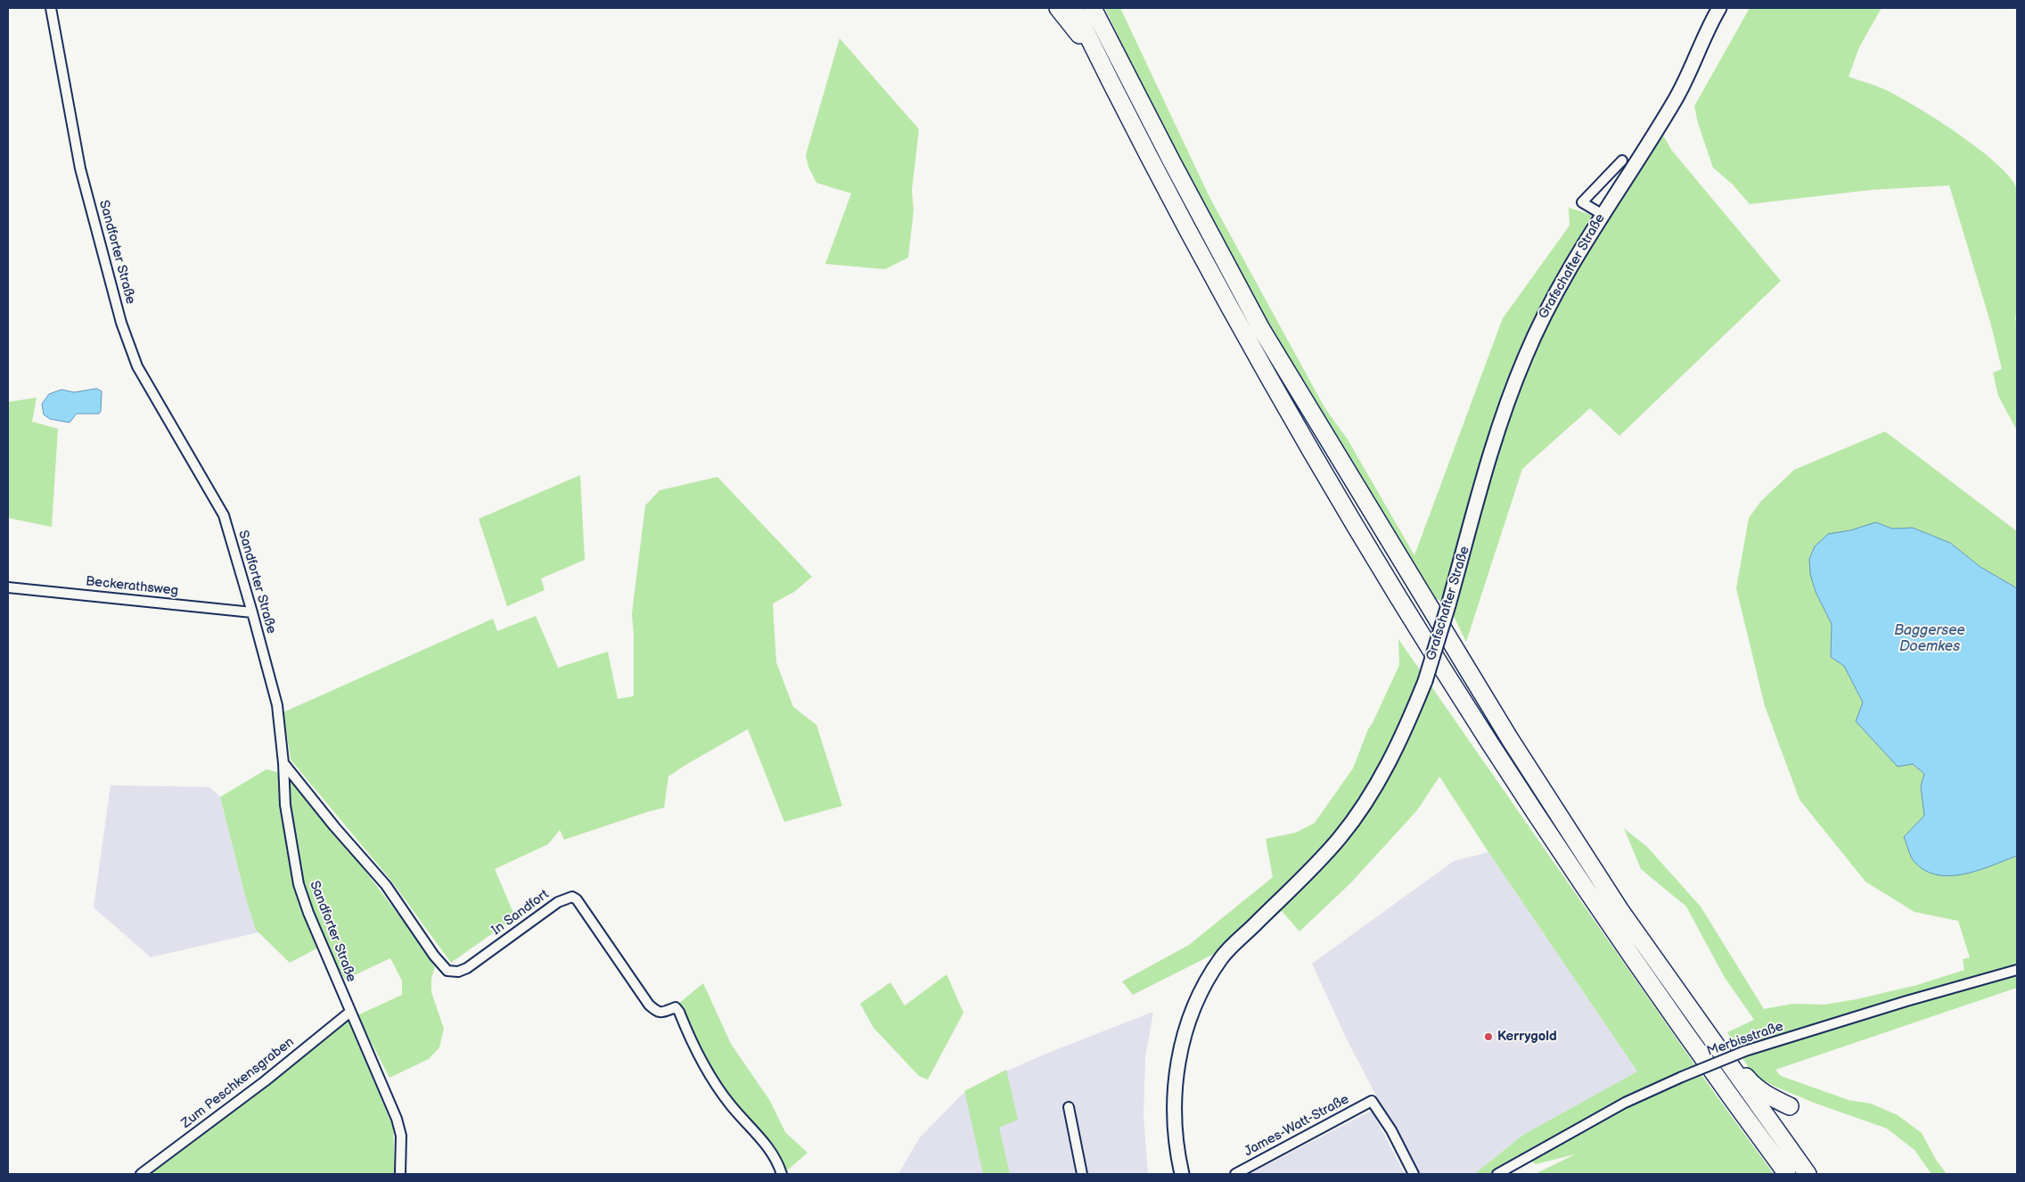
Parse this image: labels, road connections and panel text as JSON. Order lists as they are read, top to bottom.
{
  "streets": {
    "street": [
      "Sandforter Straße",
      "Grafschafter Straße",
      "Beckerathsweg",
      "In Sandfort",
      "Merbisstraße",
      "Zum Peschkensgraben",
      "James-Watt-Straße"
    ]
  },
  "crossings": [
    ["Sandforter Straße", "Beckerathsweg"],
    ["Sandforter Straße", "In Sandfort"],
    ["Sandforter Straße", "Zum Peschkensgraben"]
  ],
  "water": ["Baggersee Doemkes"],
  "places": ["Kerrygold"]
}
